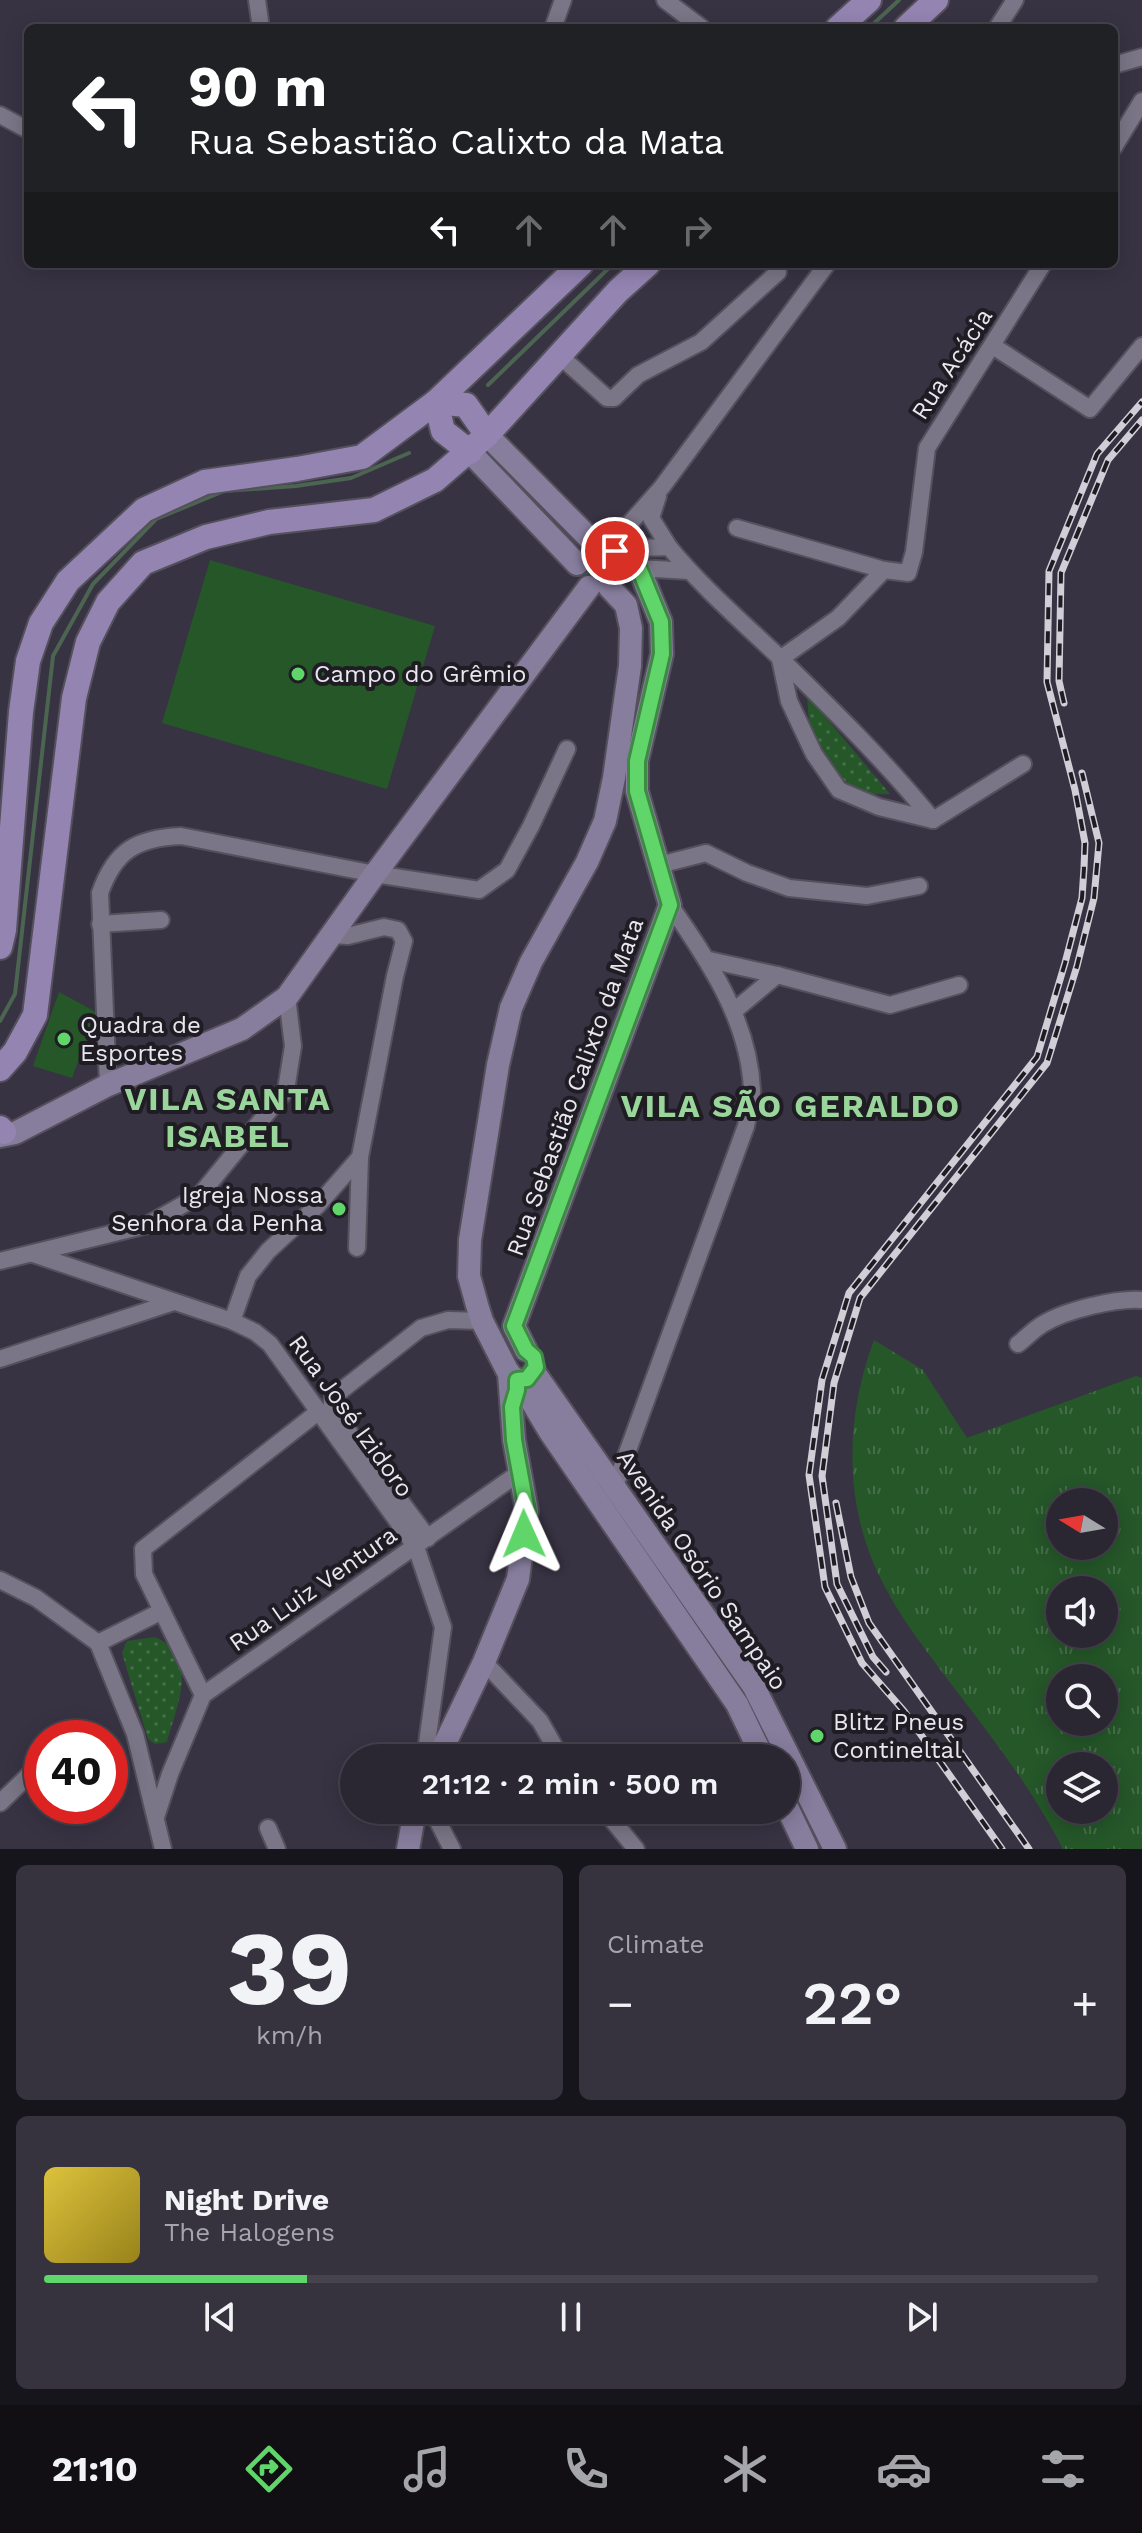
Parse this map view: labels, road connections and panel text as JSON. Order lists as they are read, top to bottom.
{
  "streets": {
    "street": [
      "Rua Acácia",
      "Rua Sebastião Calixto da Mata",
      "Rua José Izidoro",
      "Avenida Osório Sampaio",
      "Rua Luiz Ventura"
    ]
  },
  "crossings": [
    ["Rua Sebastião Calixto da Mata", "Avenida Osório Sampaio"],
    ["Rua José Izidoro", "Rua Luiz Ventura"]
  ],
  "districts": ["VILA SANTA ISABEL", "VILA SÃO GERALDO"],
  "places": [
    "Campo do Grêmio",
    "Quadra de Esportes",
    "Igreja Nossa Senhora da Penha",
    "Blitz Pneus Contineltal"
  ],
  "north": "left",
  "page": {
    "turn": ["90 m", "Rua Sebastião Calixto da Mata"],
    "limit": "40",
    "trip": "21:12 · 2 min · 500 m",
    "tile": [
      ["39", "km/h"],
      "Climate"
    ],
    "heat": ["−", "22°", "+"],
    "song": ["Night Drive", "The Halogens"],
    "tabs": "21:10"
  }
}
